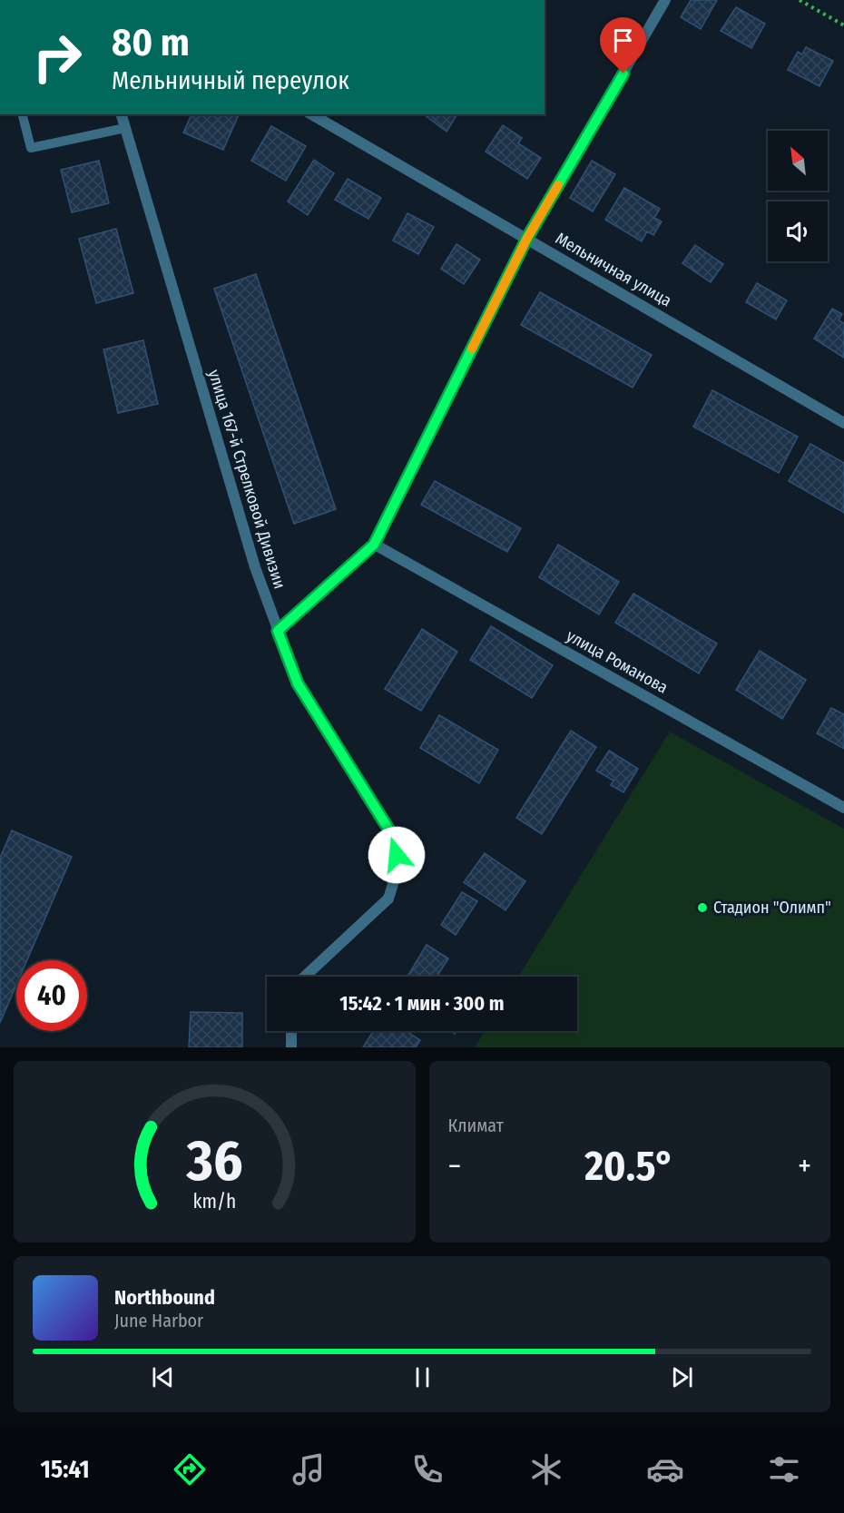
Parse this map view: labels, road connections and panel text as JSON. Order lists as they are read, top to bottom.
{
  "streets": {
    "street": ["Мельничная улица", "улица 167-й Стрелковой Дивизии", "улица Романова"]
  },
  "places": ["Стадион \"Олимп\""],
  "north": "top left",
  "page": {
    "turn": ["80 m", "Мельничный переулок"],
    "limit": "40",
    "trip": "15:42 · 1 мин · 300 m",
    "tile": "Климат",
    "heat": ["−", "20.5°", "+"],
    "song": ["Northbound", "June Harbor"],
    "tabs": "15:41",
    "gauge": ["36", "km/h"]
  }
}
